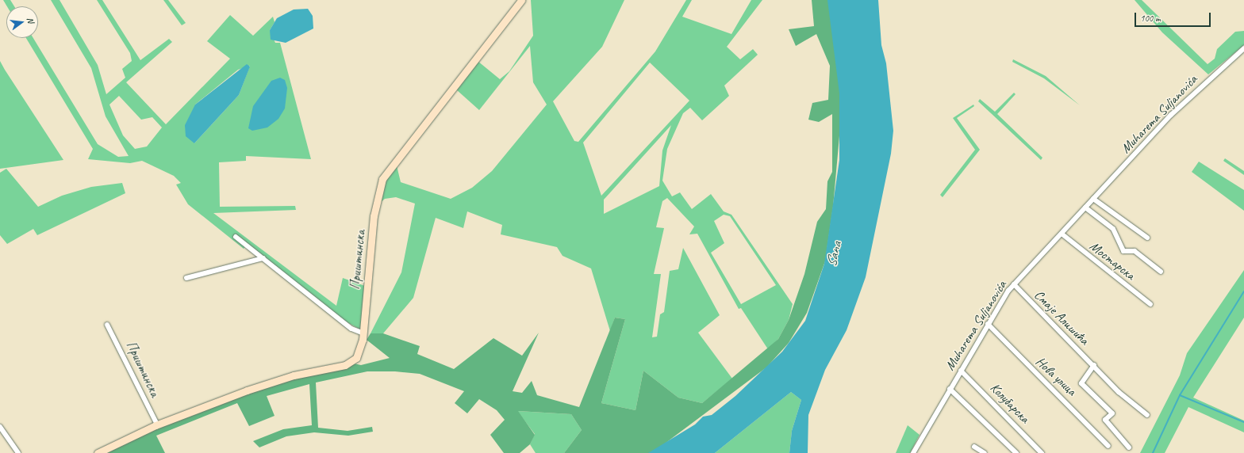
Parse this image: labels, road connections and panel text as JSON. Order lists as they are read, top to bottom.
{
  "streets": {
    "street": [
      "Muharema Suljanovića",
      "Приштинска",
      "Мостарска",
      "Смаје Алишића",
      "Нова улица",
      "Колубарска"
    ]
  },
  "crossings": [
    ["Muharema Suljanovića", "Мостарска"],
    ["Muharema Suljanovića", "Смаје Алишића"],
    ["Muharema Suljanovića", "Нова улица"],
    ["Muharema Suljanovića", "Колубарска"]
  ],
  "water": ["Sana"],
  "scale_bar": "100 m",
  "north": "right"
}
